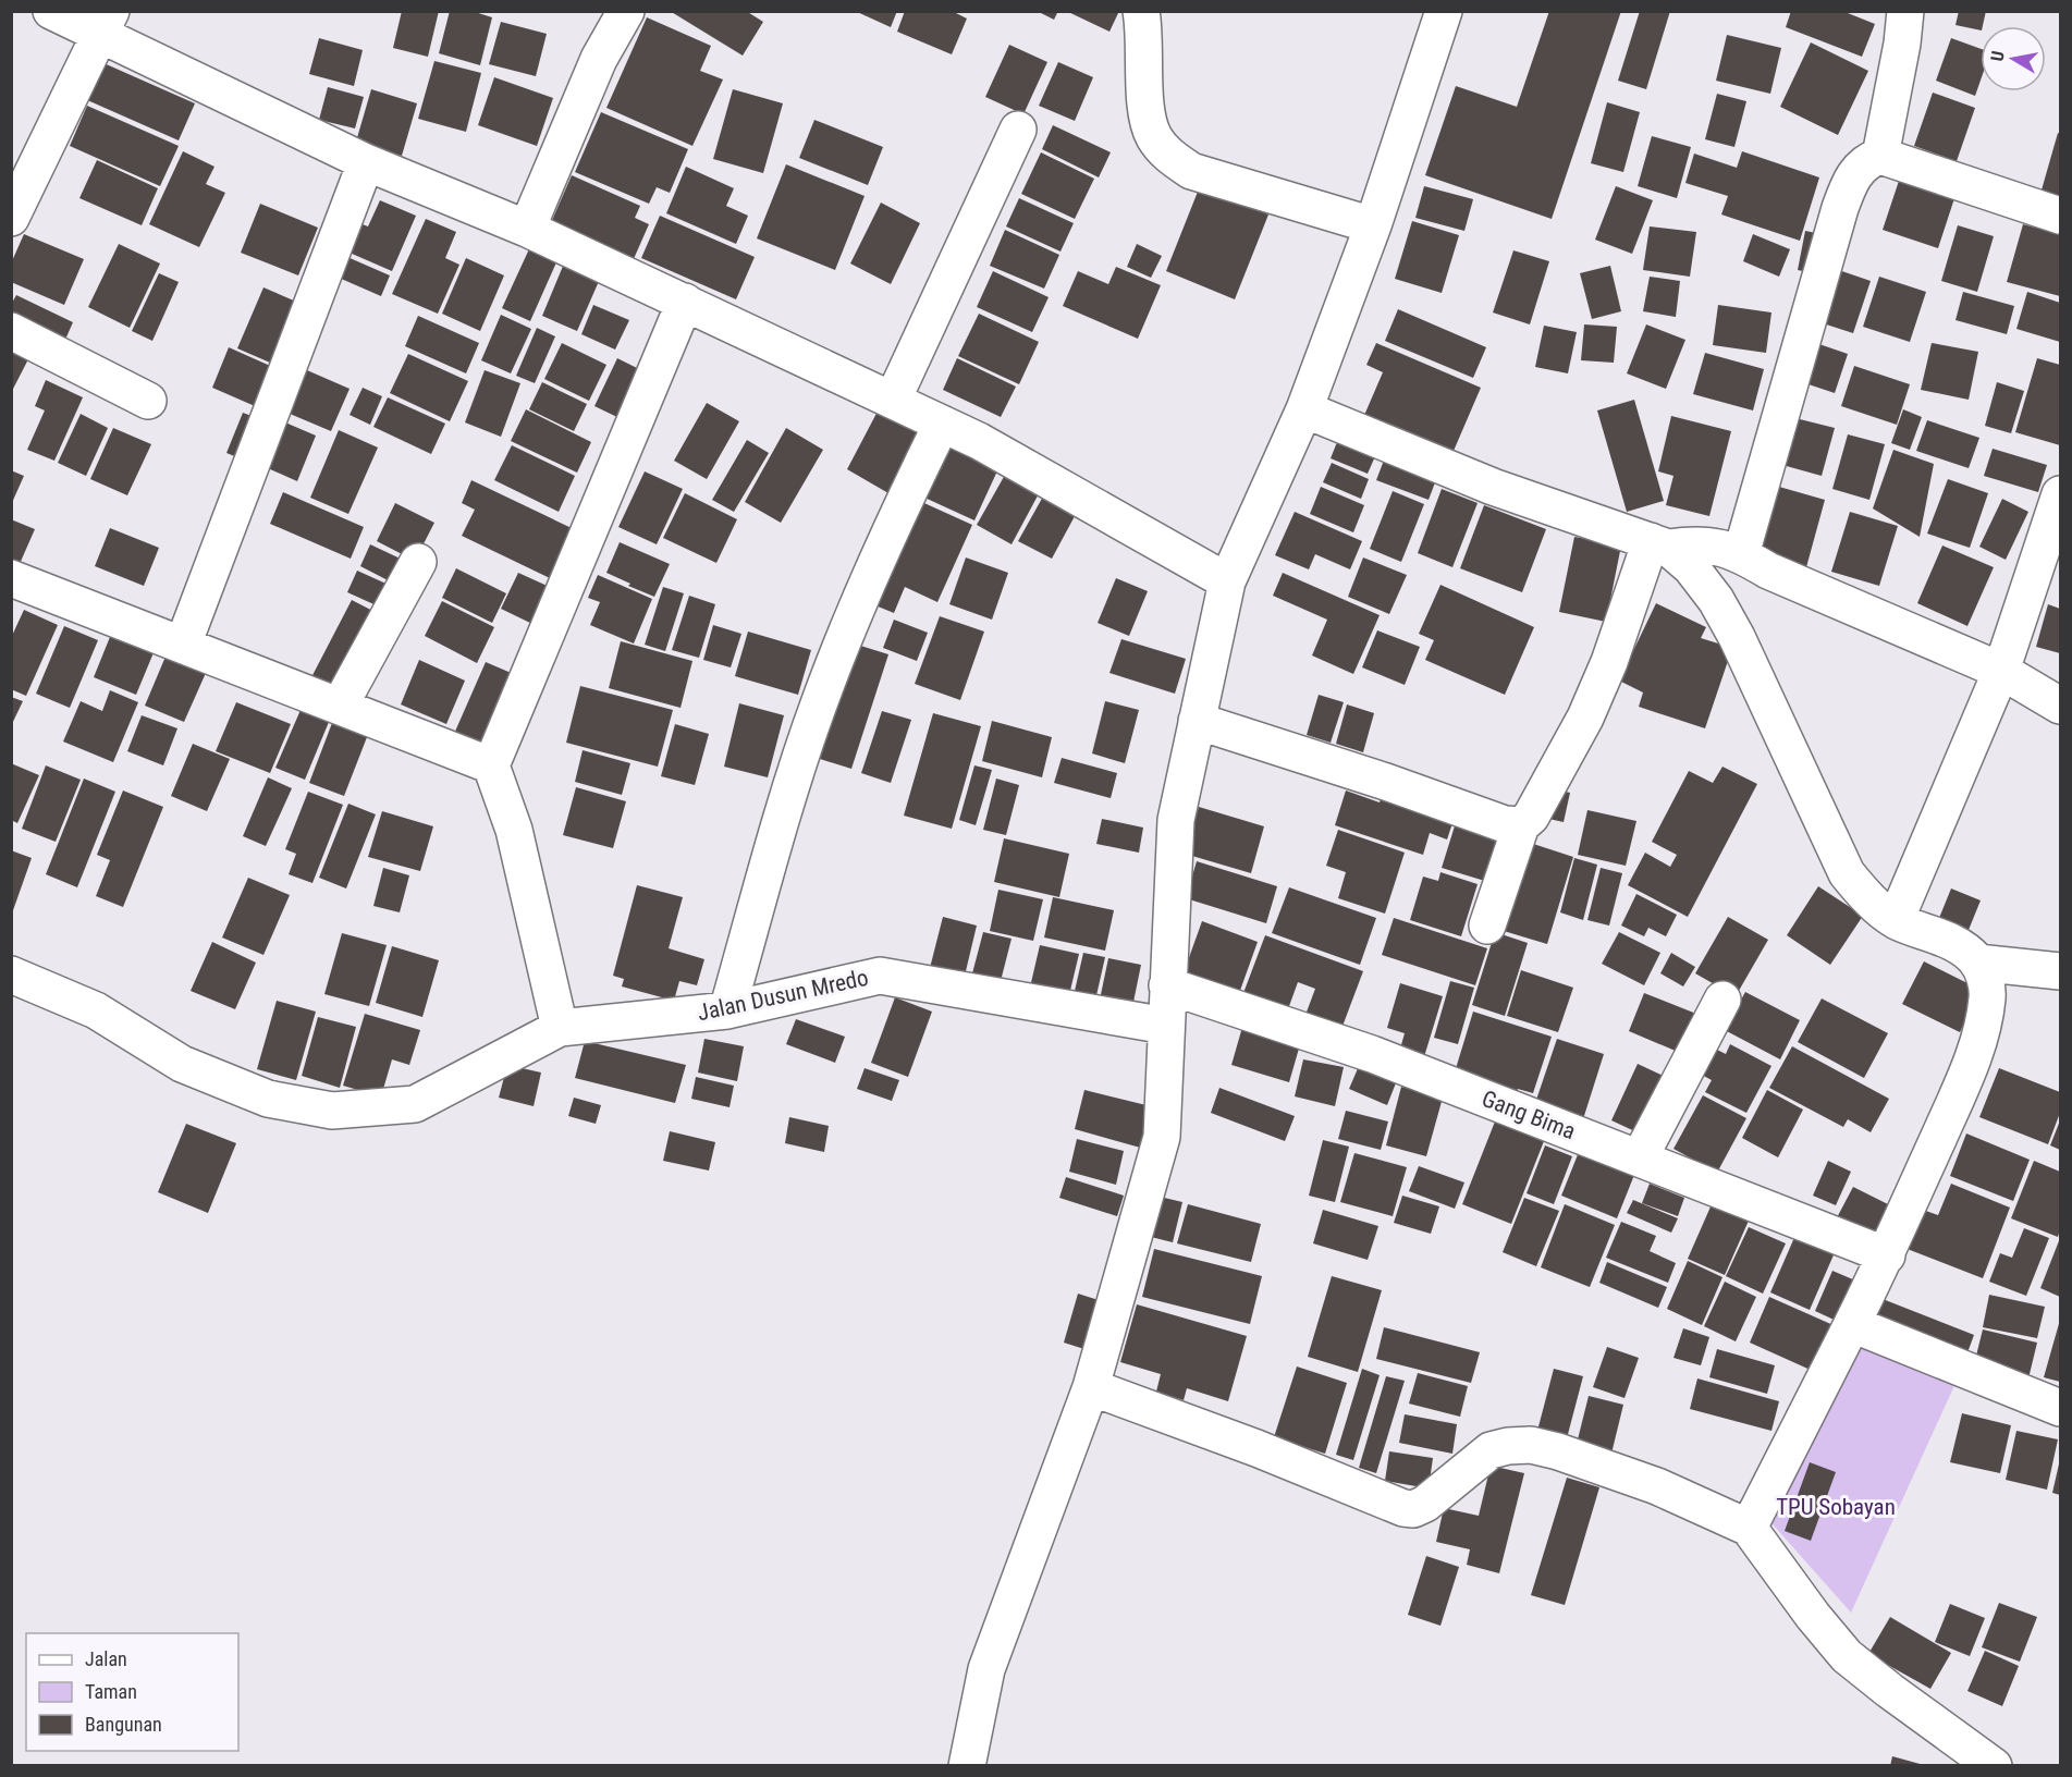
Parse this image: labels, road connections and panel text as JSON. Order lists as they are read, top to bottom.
{
  "streets": {
    "street": ["Jalan Dusun Mredo", "Gang Bima"]
  },
  "parks": ["TPU Sobayan"],
  "legend": ["Jalan", "Taman", "Bangunan"],
  "north": "left"
}
